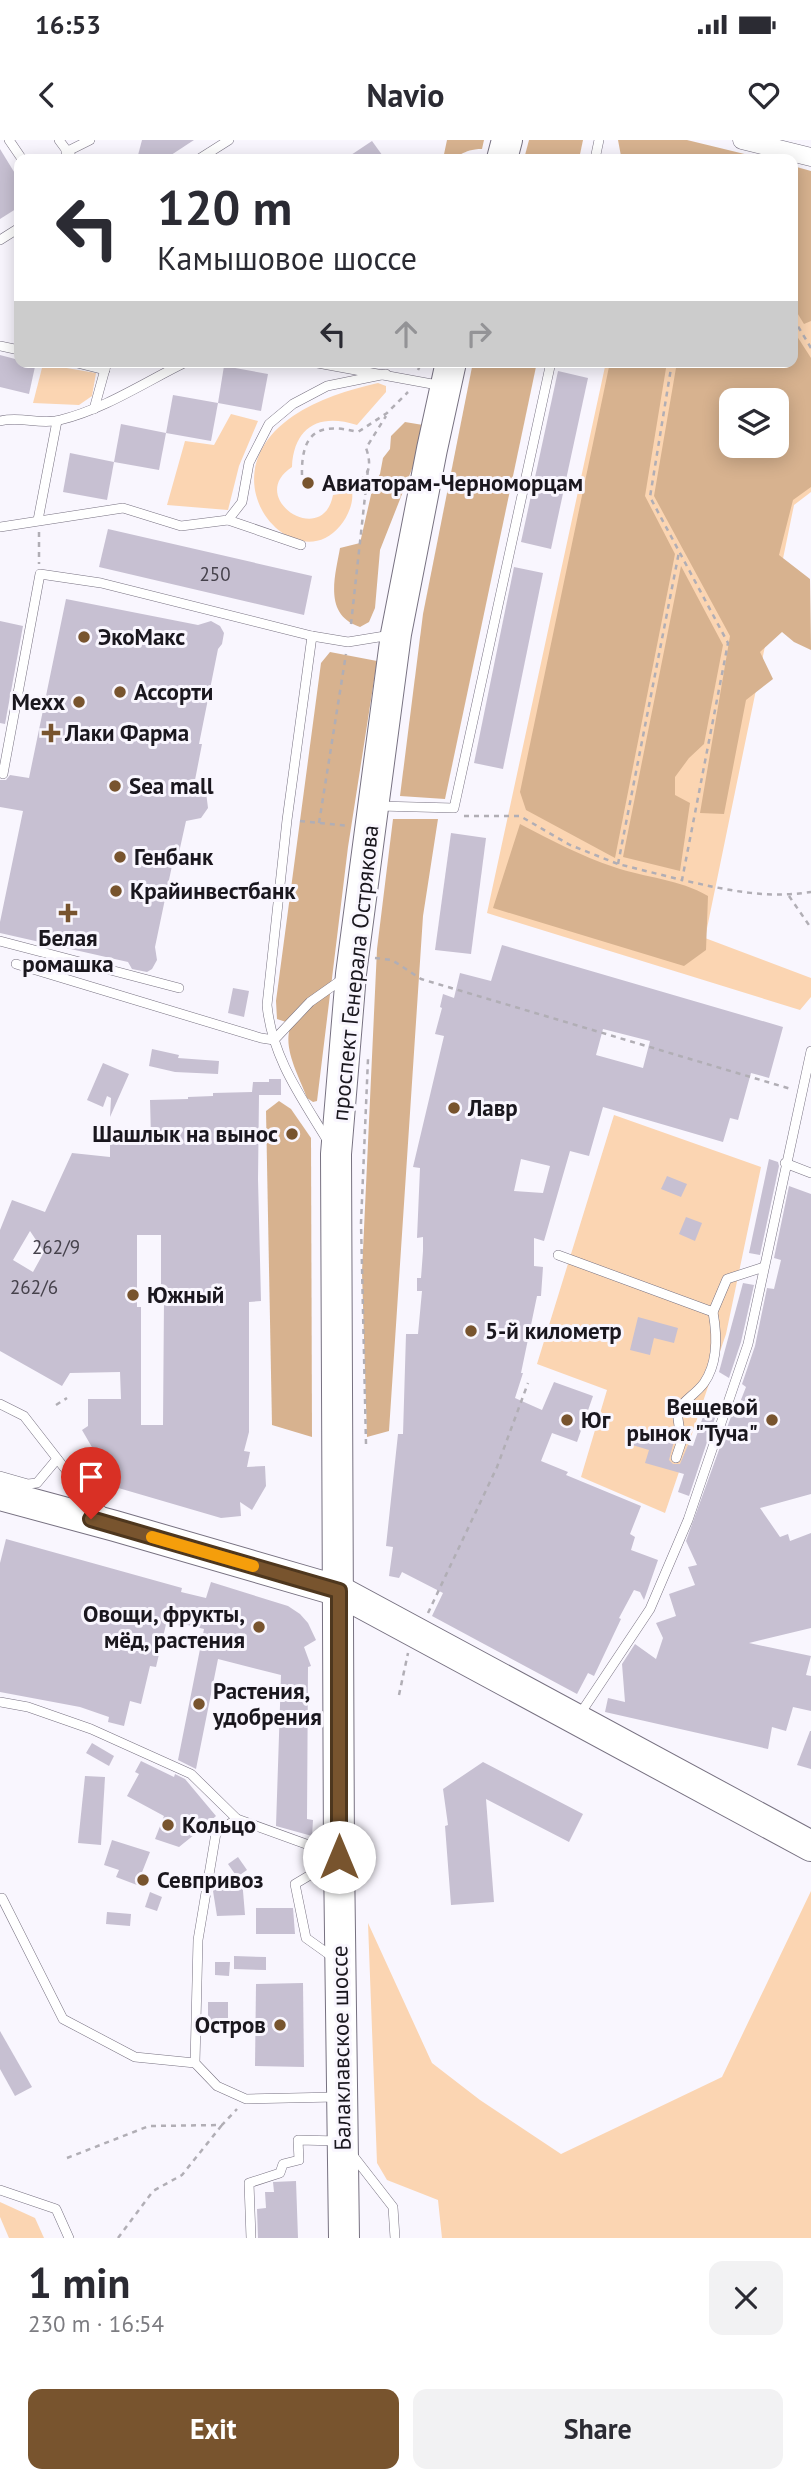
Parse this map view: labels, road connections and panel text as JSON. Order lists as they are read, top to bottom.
{
  "streets": {
    "main road": ["проспект Генерала Острякова", "Балаклавское шоссе"]
  },
  "crossings": [
    ["проспект Генерала Острякова", "Балаклавское шоссе"]
  ],
  "places": {
    "other": [
      "Авиаторам-Черноморцам",
      "ЭкоМакс",
      "Ассорти",
      "Mexx",
      "Sea mall",
      "Генбанк",
      "Крайинвестбанк",
      "Лавр",
      "Шашлык на вынос",
      "Южный",
      "5-й километр",
      "Юг",
      "Вещевой рынок \"Туча\"",
      "Овощи, фрукты, мёд, растения",
      "Растения, удобрения",
      "Кольцо",
      "Севпривоз",
      "Остров"
    ],
    "health": ["Лаки Фарма", "Белая ромашка"]
  },
  "house_numbers": ["250", "262/9", "262/6"],
  "page": {
    "status": "16:53",
    "header": "Navio",
    "turn": ["120 m", "Камышовое шоссе"],
    "heading": ["1 min", "230 m · 16:54"],
    "buttons": ["Exit", "Share"]
  }
}
